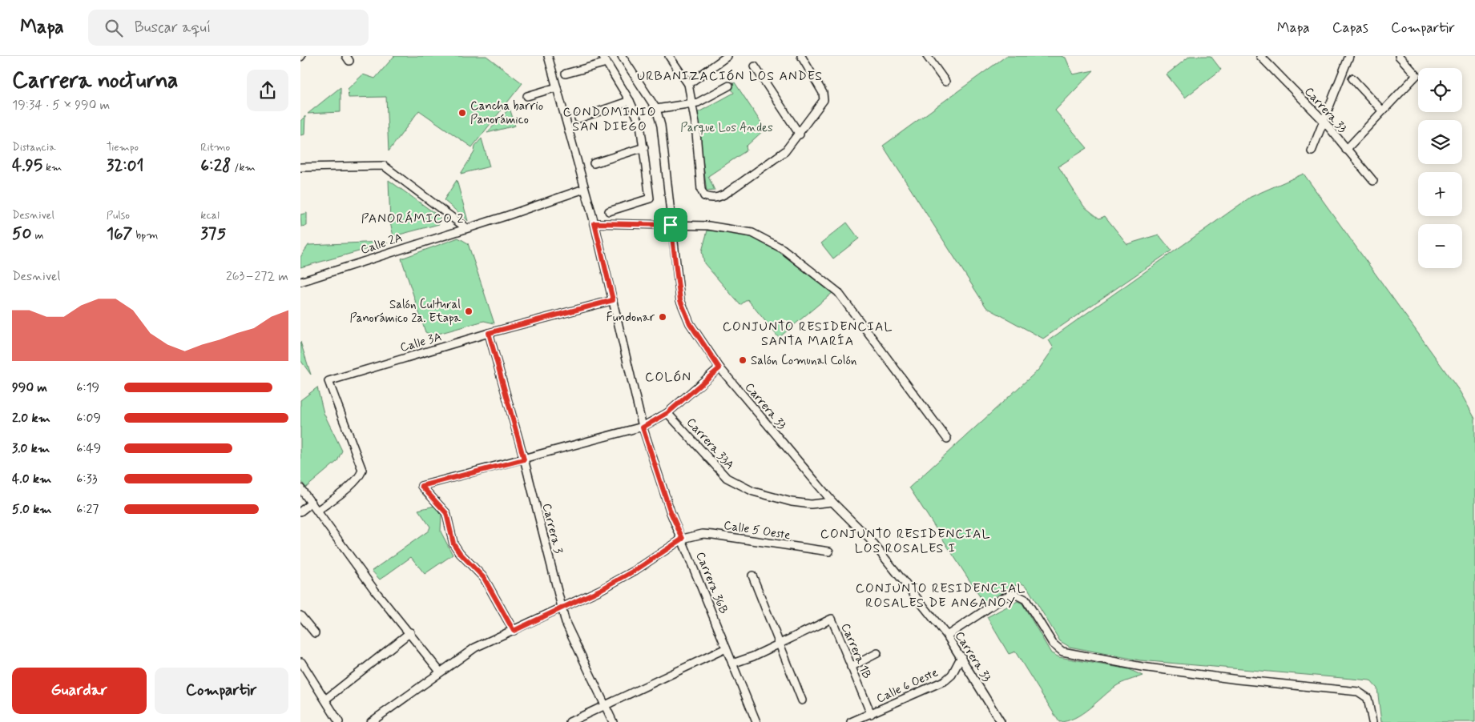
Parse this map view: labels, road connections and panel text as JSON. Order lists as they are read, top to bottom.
{
  "streets": {
    "street": [
      "Carrera 33",
      "Calle 2A",
      "Calle 3A",
      "Carrera 33A",
      "Carrera 3",
      "Calle 5 Oeste",
      "Carrera 36B",
      "Carrera 1B",
      "Calle 6 Oeste"
    ]
  },
  "crossings": [
    ["Carrera 33", "Carrera 33A"],
    ["Carrera 33", "Calle 6 Oeste"],
    ["Calle 2A", "Carrera 36B"],
    ["Calle 3A", "Carrera 3"],
    ["Calle 3A", "Carrera 36B"],
    ["Calle 5 Oeste", "Carrera 36B"],
    ["Carrera 1B", "Calle 6 Oeste"]
  ],
  "districts": [
    "URBANIZACIÓN LOS ANDES",
    "CONDOMINIO SAN DIEGO",
    "PANORÁMICO 2",
    "CONJUNTO RESIDENCIAL SANTA MARÍA",
    "COLÓN",
    "CONJUNTO RESIDENCIAL LOS ROSALES I",
    "CONJUNTO RESIDENCIAL ROSALES DE ANGANOY"
  ],
  "parks": ["Parque Los Andes"],
  "places": [
    "Cancha barrio Panorámico",
    "Salón Cultural Panorámico 2a. Etapa",
    "Fundonar",
    "Salón Comunal Colón"
  ],
  "page": {
    "header": "Mapa",
    "search": "Buscar aquí",
    "nav": ["Mapa", "Capas", "Compartir"],
    "heading": ["Carrera nocturna", "19:34 · 5 × 990 m"],
    "map_buttons": ["+", "−"],
    "stats": [
      ["Distancia", "4.95 km"],
      ["Tiempo", "32:01"],
      ["Ritmo", "6:28 /km"],
      ["Desnivel", "50 m"],
      ["Pulso", "167 bpm"],
      ["kcal", "375"]
    ],
    "chart": ["Desnivel", "263–272 m"],
    "list": [
      {
        "name": "990 m",
        "note": "6:19"
      },
      {
        "name": "2.0 km",
        "note": "6:09"
      },
      {
        "name": "3.0 km",
        "note": "6:49"
      },
      {
        "name": "4.0 km",
        "note": "6:33"
      },
      {
        "name": "5.0 km",
        "note": "6:27"
      }
    ],
    "buttons": ["Guardar", "Compartir"]
  }
}
